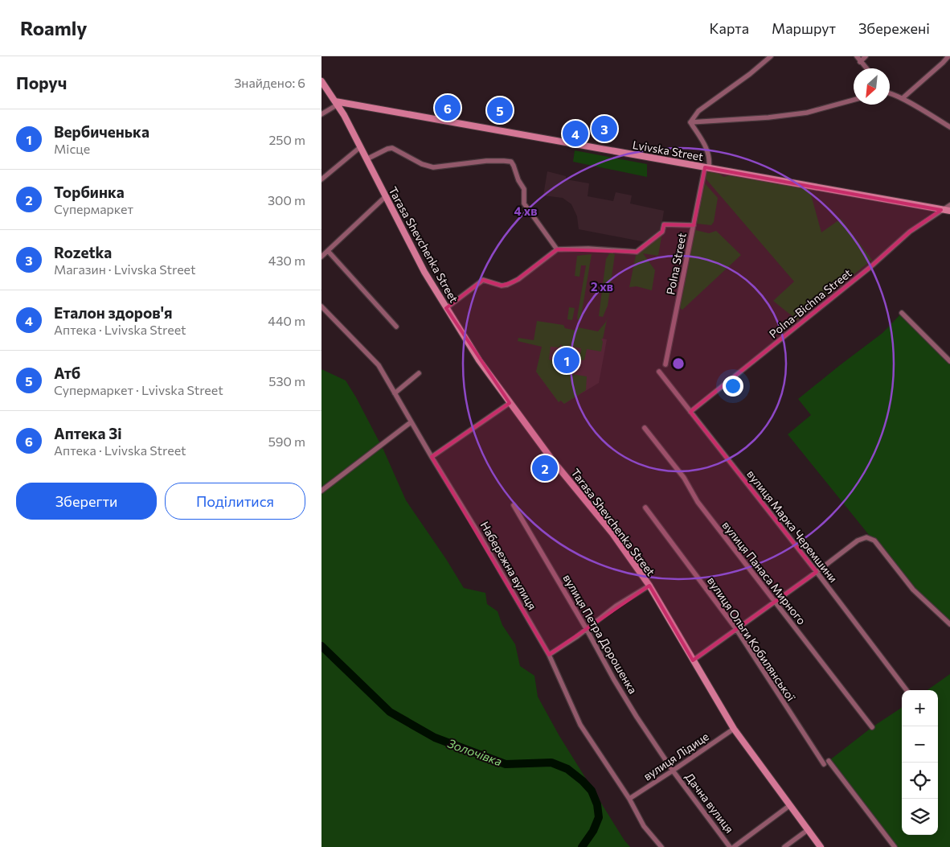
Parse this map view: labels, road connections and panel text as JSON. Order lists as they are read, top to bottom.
{
  "streets": {
    "main road": ["Lvivska Street", "Tarasa Shevchenka Street"],
    "street": [
      "Polna Street",
      "Polna-Bichna Street",
      "вулиця Марка Черемшини",
      "Набережна вулиця",
      "вулиця Панаса Мирного",
      "вулиця Петра Дорошенка",
      "вулиця Ольги Кобилянської",
      "вулиця Лідице",
      "Дачна вулиця"
    ]
  },
  "crossings": [
    ["Lvivska Street", "Tarasa Shevchenka Street"],
    ["Lvivska Street", "Polna Street"],
    ["Lvivska Street", "Polna-Bichna Street"],
    ["Tarasa Shevchenka Street", "вулиця Лідице"],
    ["Tarasa Shevchenka Street", "Дачна вулиця"],
    ["Polna-Bichna Street", "вулиця Марка Черемшини"],
    ["Набережна вулиця", "вулиця Лідице"],
    ["вулиця Петра Дорошенка", "вулиця Лідице"],
    ["вулиця Петра Дорошенка", "Дачна вулиця"],
    ["вулиця Лідице", "Дачна вулиця"]
  ],
  "water": ["Золочівка"],
  "north": "bottom left",
  "page": {
    "header": "Roamly",
    "nav": ["Карта", "Маршрут", "Збережені"],
    "heading": ["Поруч", "Знайдено: 6"],
    "pins": [
      "6",
      "5",
      "3",
      "4",
      "1",
      "2"
    ],
    "list": [
      {
        "mark": "1",
        "name": "Вербиченька",
        "note": "Місце",
        "value": "250 m"
      },
      {
        "mark": "2",
        "name": "Торбинка",
        "note": "Супермаркет",
        "value": "300 m"
      },
      {
        "mark": "3",
        "name": "Rozetka",
        "note": "Магазин · Lvivska Street",
        "value": "430 m"
      },
      {
        "mark": "4",
        "name": "Еталон здоров'я",
        "note": "Аптека · Lvivska Street",
        "value": "440 m"
      },
      {
        "mark": "5",
        "name": "Атб",
        "note": "Супермаркет · Lvivska Street",
        "value": "530 m"
      },
      {
        "mark": "6",
        "name": "Аптека 3і",
        "note": "Аптека · Lvivska Street",
        "value": "590 m"
      }
    ],
    "buttons": ["Зберегти", "Поділитися"],
    "map_buttons": ["+", "−"]
  },
  "rings": ["4 хв", "2 хв"]
}
